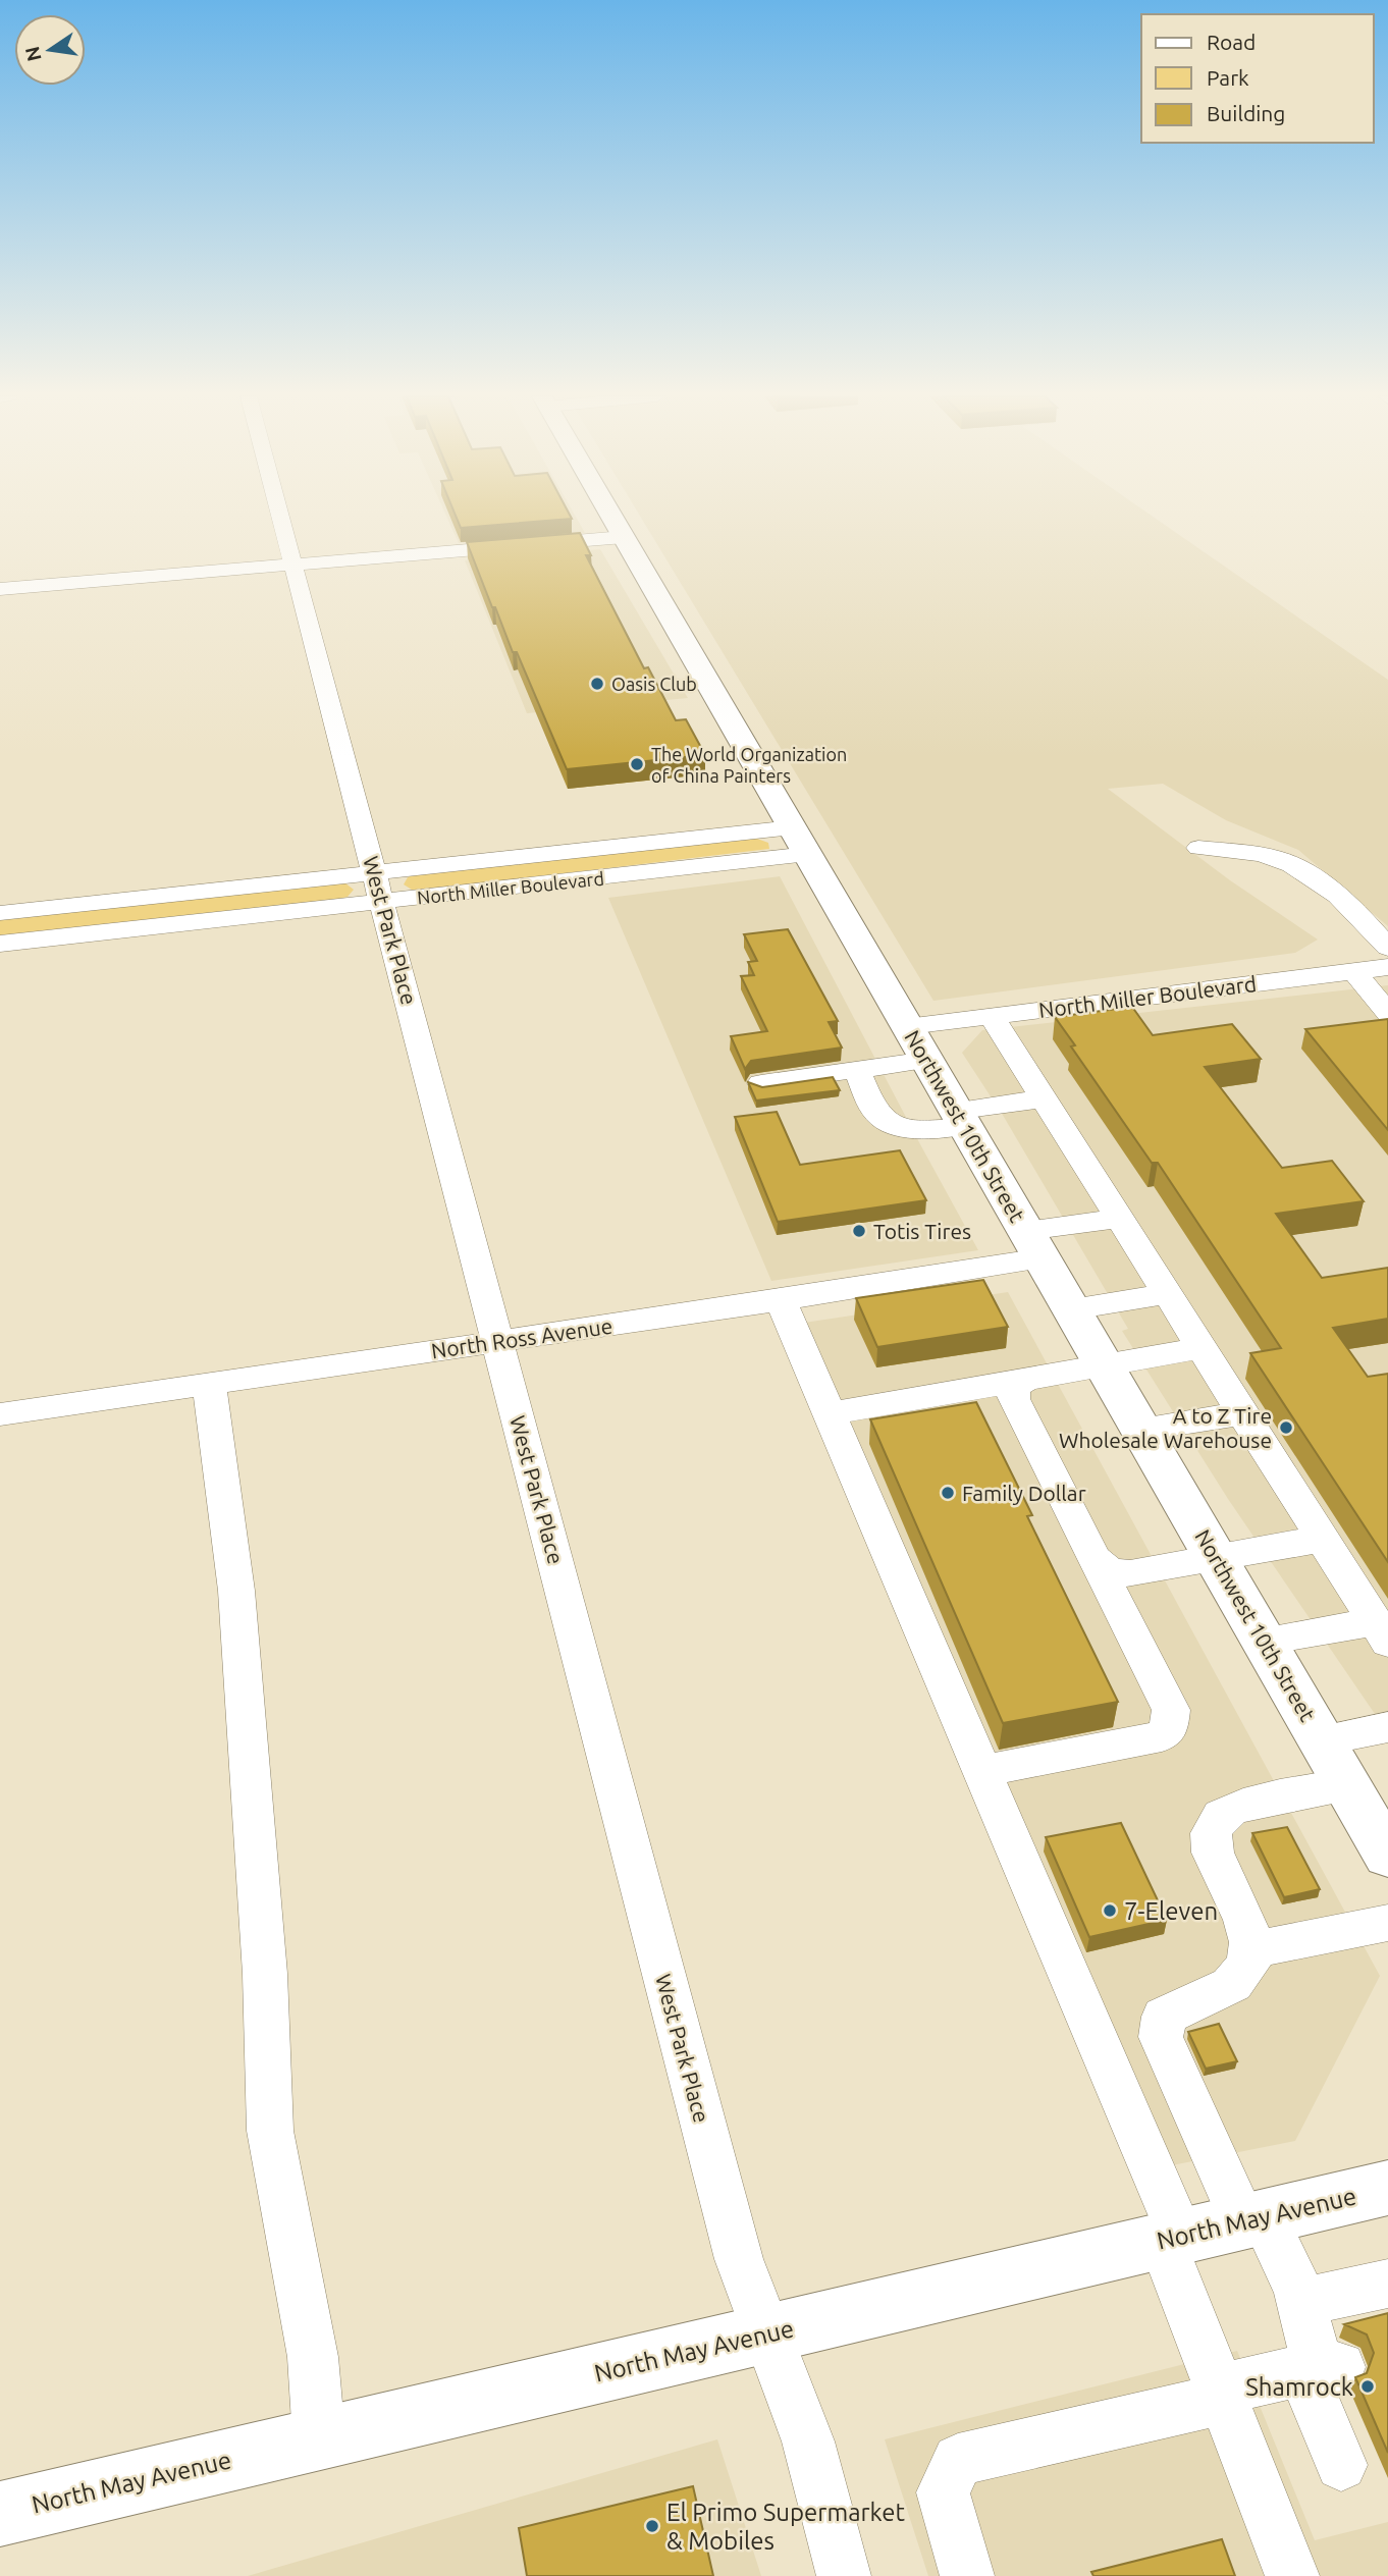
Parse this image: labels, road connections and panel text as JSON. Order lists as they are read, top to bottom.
{
  "streets": {
    "main road": ["Northwest 10th Street", "North May Avenue"],
    "street": ["North Miller Boulevard", "West Park Place", "North Ross Avenue"]
  },
  "crossings": [
    ["North Miller Boulevard", "West Park Place"],
    ["North Miller Boulevard", "Northwest 10th Street"],
    ["West Park Place", "North Ross Avenue"],
    ["West Park Place", "North May Avenue"],
    ["Northwest 10th Street", "North Ross Avenue"]
  ],
  "places": [
    "Oasis Club",
    "The World Organization of China Painters",
    "Totis Tires",
    "A to Z Tire Wholesale Warehouse",
    "Family Dollar",
    "7-Eleven",
    "Shamrock",
    "El Primo Supermarket & Mobiles"
  ],
  "legend": ["Road", "Park", "Building"],
  "north": "left"
}
